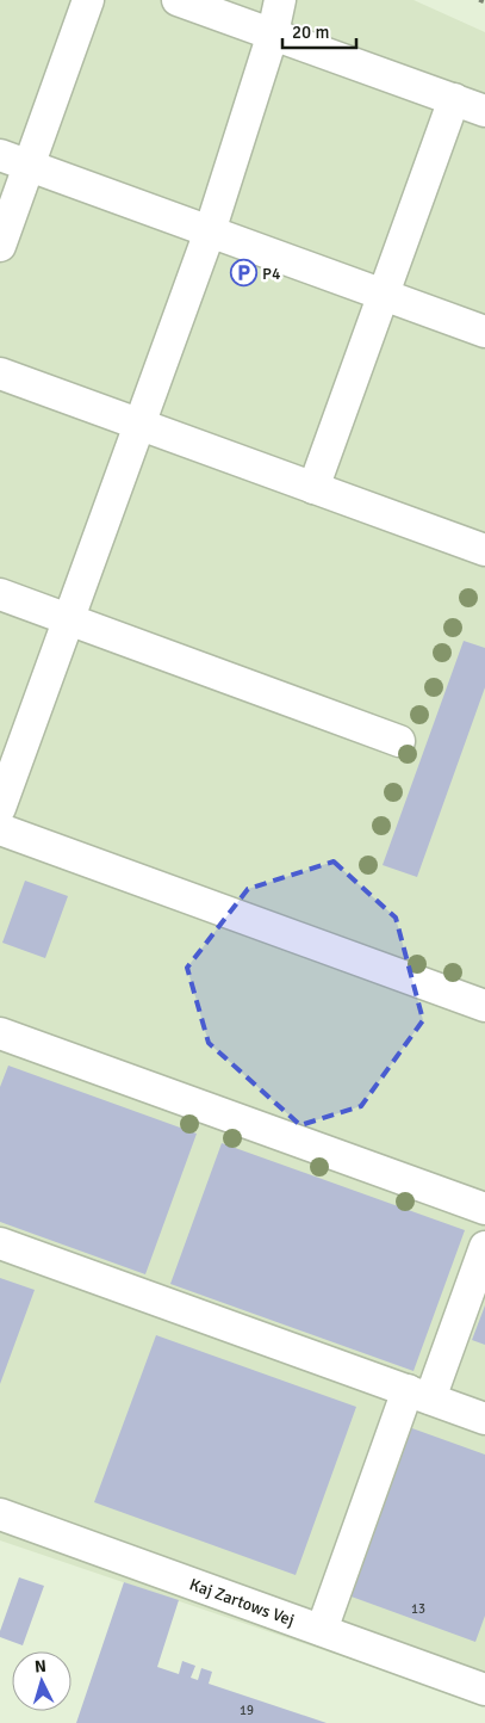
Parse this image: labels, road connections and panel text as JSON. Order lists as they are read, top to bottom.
{
  "streets": {
    "lane": ["Kaj Zartows Vej"]
  },
  "places": {
    "parking": ["P4"]
  },
  "house_numbers": ["13", "19"],
  "scale_bar": "20 m",
  "north": "top"
}
